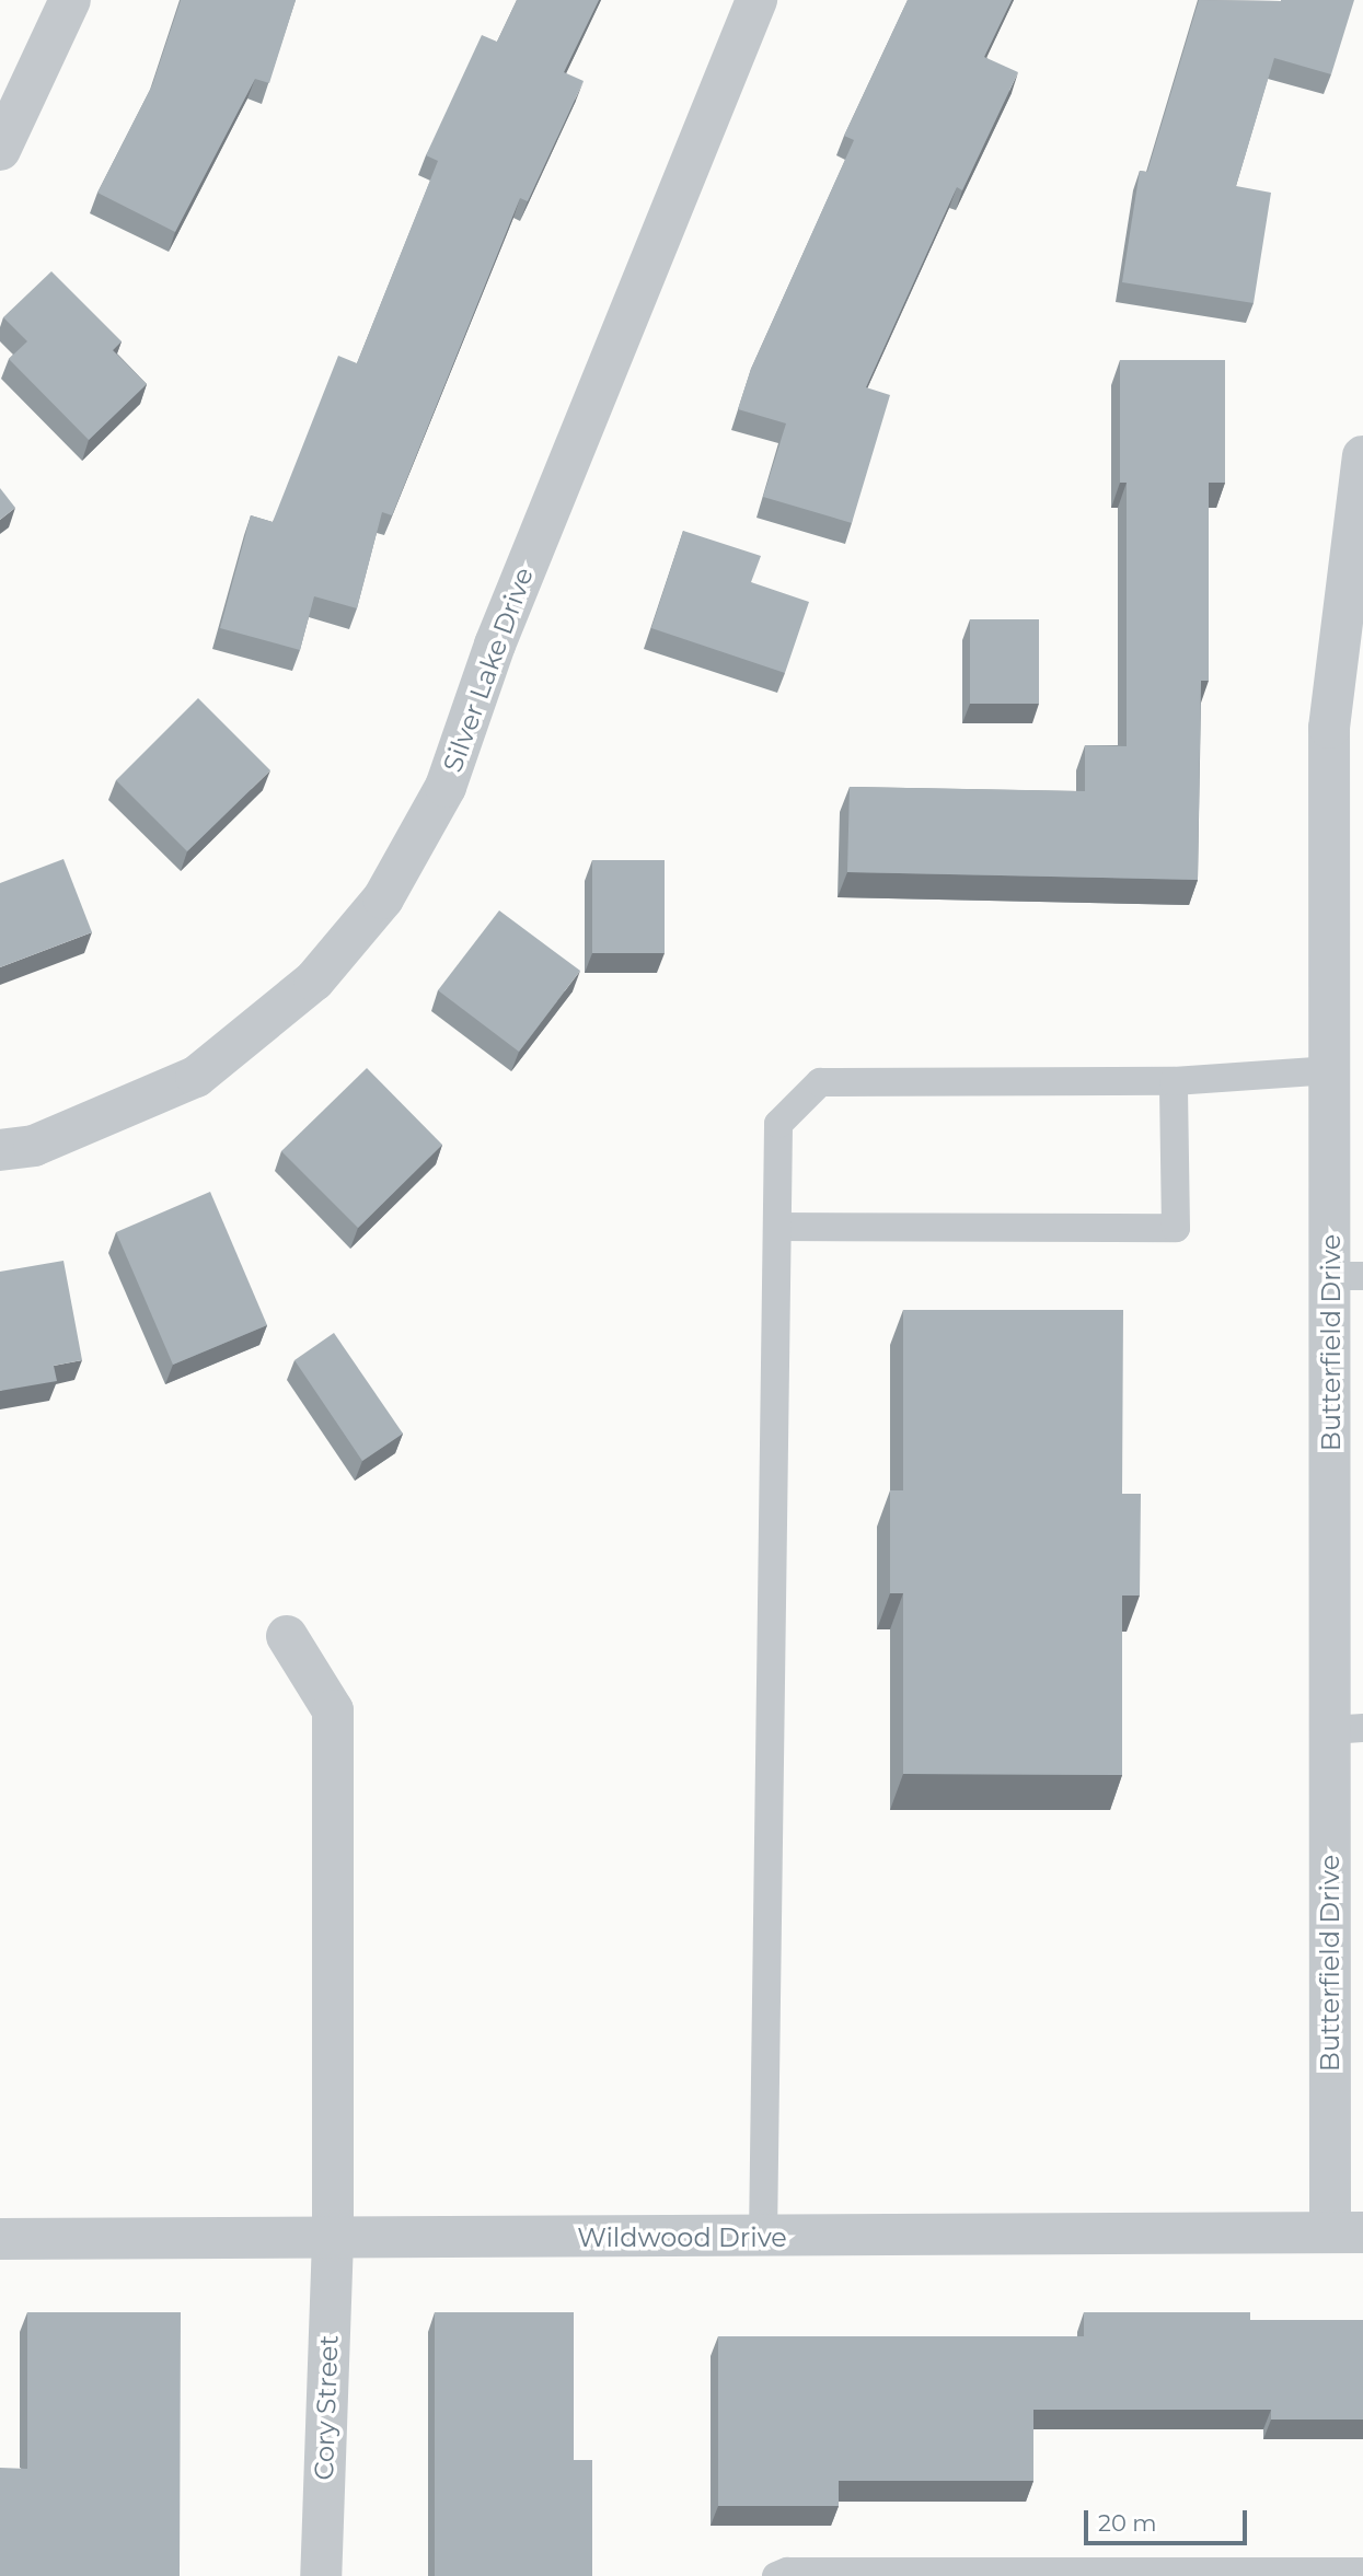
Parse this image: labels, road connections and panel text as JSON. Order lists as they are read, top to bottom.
{
  "streets": {
    "street": [
      "Silver Lake Drive",
      "Butterfield Drive",
      "Wildwood Drive",
      "Cory Street"
    ]
  },
  "crossings": [
    ["Butterfield Drive", "Wildwood Drive"],
    ["Wildwood Drive", "Cory Street"]
  ],
  "scale_bar": "20 m"
}
